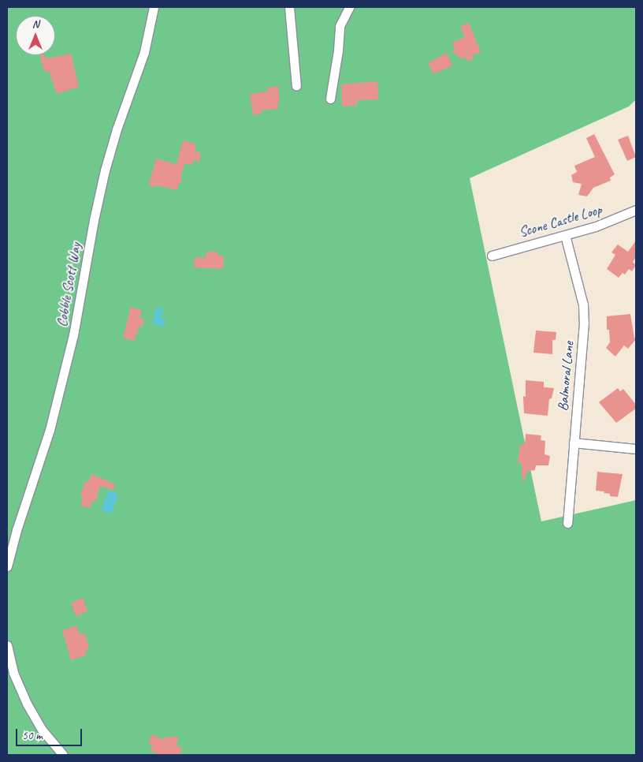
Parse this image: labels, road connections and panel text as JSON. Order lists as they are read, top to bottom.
{
  "streets": {
    "street": ["Scone Castle Loop", "Cobble Scott Way", "Balmoral Lane"]
  },
  "crossings": [
    ["Scone Castle Loop", "Balmoral Lane"]
  ],
  "scale_bar": "50 m",
  "north": "top"
}
